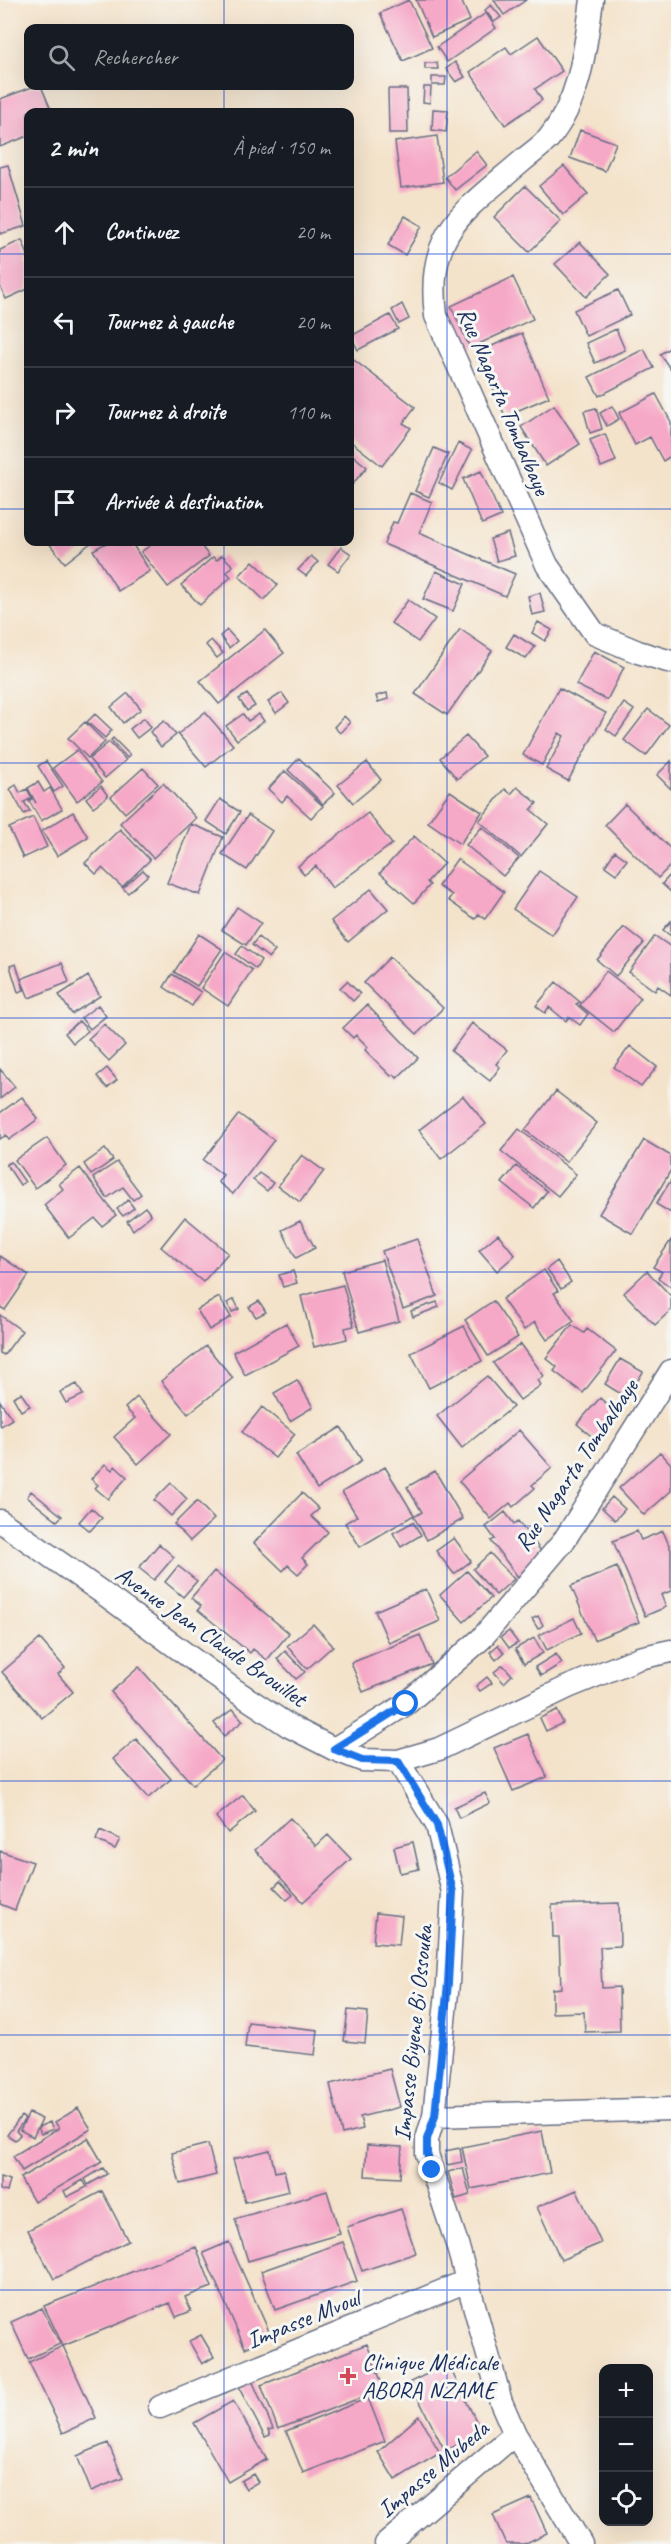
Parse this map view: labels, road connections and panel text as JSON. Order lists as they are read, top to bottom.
{
  "streets": {
    "street": [
      "Rue Nagarta Tombalbaye",
      "Avenue Jean Claude Brouillet",
      "Impasse Biyene Bi Ossouka",
      "Impasse Mvoul",
      "Impasse Mubeda"
    ]
  },
  "crossings": [
    ["Rue Nagarta Tombalbaye", "Avenue Jean Claude Brouillet"],
    ["Avenue Jean Claude Brouillet", "Impasse Biyene Bi Ossouka"],
    ["Impasse Biyene Bi Ossouka", "Impasse Mvoul"],
    ["Impasse Biyene Bi Ossouka", "Impasse Mubeda"]
  ],
  "places": {
    "health": ["Clinique Médicale ABORA NZAME"]
  },
  "page": {
    "search": "Rechercher",
    "heading": ["2 min", "À pied · 150 m"],
    "list": [
      ["Continuez", "20 m"],
      ["Tournez à gauche", "20 m"],
      ["Tournez à droite", "110 m"],
      "Arrivée à destination"
    ],
    "map_buttons": ["+", "−"]
  }
}
